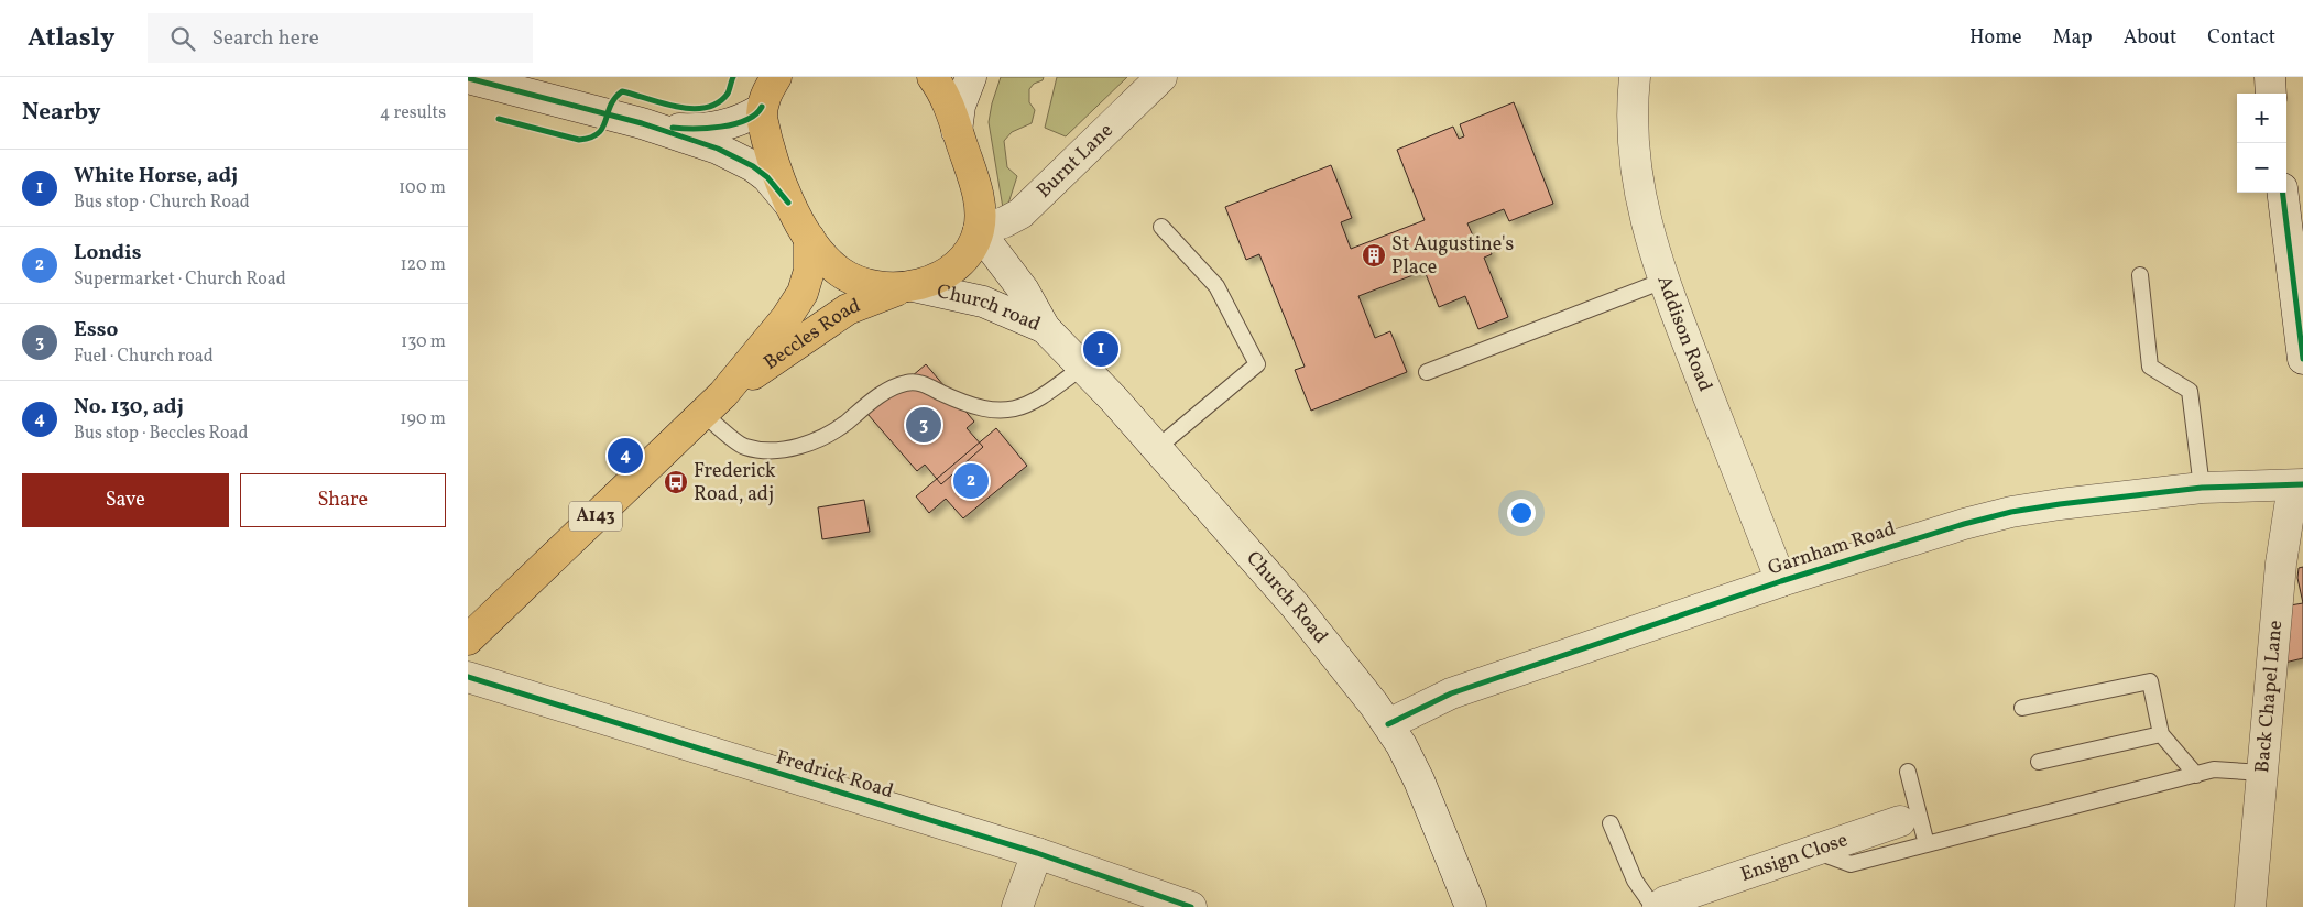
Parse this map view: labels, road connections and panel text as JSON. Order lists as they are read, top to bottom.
{
  "streets": {
    "highway": ["Beccles Road", "A143"],
    "street": [
      "Burnt Lane",
      "Church road",
      "Addison Road",
      "Garnham Road",
      "Church Road",
      "Back Chapel Lane",
      "Fredrick Road",
      "Ensign Close"
    ]
  },
  "crossings": [
    ["Burnt Lane", "Church road"],
    ["Burnt Lane", "Beccles Road"],
    ["Church road", "Beccles Road"],
    ["Church road", "Church Road"],
    ["Addison Road", "Garnham Road"],
    ["Garnham Road", "Church Road"],
    ["Garnham Road", "Back Chapel Lane"]
  ],
  "places": {
    "building": ["St Augustine's Place"],
    "bus stop": ["Frederick Road, adj"]
  },
  "page": {
    "header": "Atlasly",
    "search": "Search here",
    "nav": [
      "Home",
      "Map",
      "About",
      "Contact"
    ],
    "heading": ["Nearby", "4 results"],
    "map_buttons": ["+", "−"],
    "list": [
      {
        "mark": "1",
        "name": "White Horse, adj",
        "note": "Bus stop · Church Road",
        "value": "100 m"
      },
      {
        "mark": "2",
        "name": "Londis",
        "note": "Supermarket · Church Road",
        "value": "120 m"
      },
      {
        "mark": "3",
        "name": "Esso",
        "note": "Fuel · Church road",
        "value": "130 m"
      },
      {
        "mark": "4",
        "name": "No. 130, adj",
        "note": "Bus stop · Beccles Road",
        "value": "190 m"
      }
    ],
    "pins": [
      "1",
      "3",
      "4",
      "2"
    ],
    "buttons": ["Save", "Share"]
  }
}
